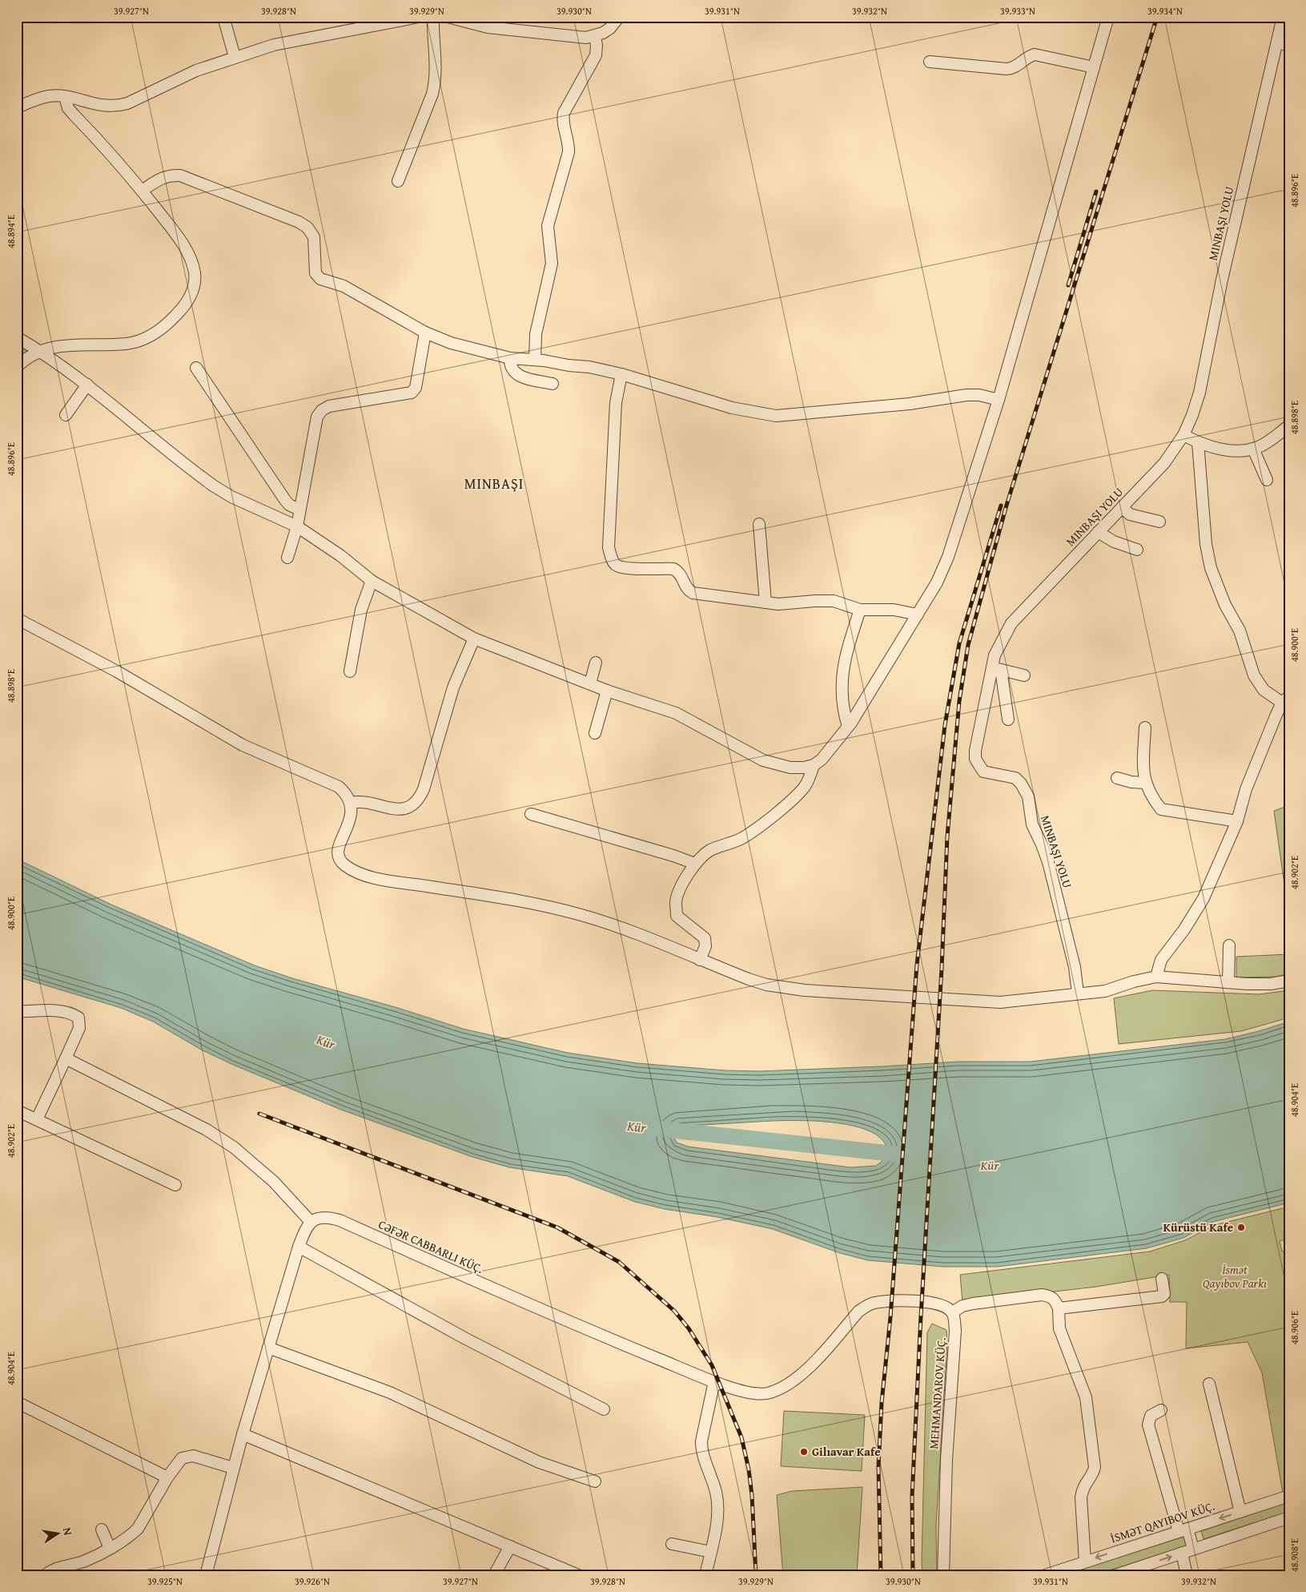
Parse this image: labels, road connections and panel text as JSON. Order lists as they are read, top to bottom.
{
  "streets": {
    "street": ["MEHMANDAROV KÜÇ."]
  },
  "districts": ["MINBAŞI"],
  "water": ["Kür"],
  "parks": ["İsmət Qayıbov Parkı"],
  "places": ["Kürüstü Kafe", "Gilıavar Kafe"],
  "north": "right",
  "coordinates": [
    "39.927°N",
    "39.928°N",
    "39.929°N",
    "39.930°N",
    "39.931°N",
    "39.932°N",
    "39.933°N",
    "39.934°N",
    "48.896°E",
    "48.894°E",
    "48.898°E",
    "48.900°E",
    "48.902°E",
    "48.904°E",
    "48.906°E",
    "48.908°E",
    "39.925°N",
    "39.926°N"
  ]
}
